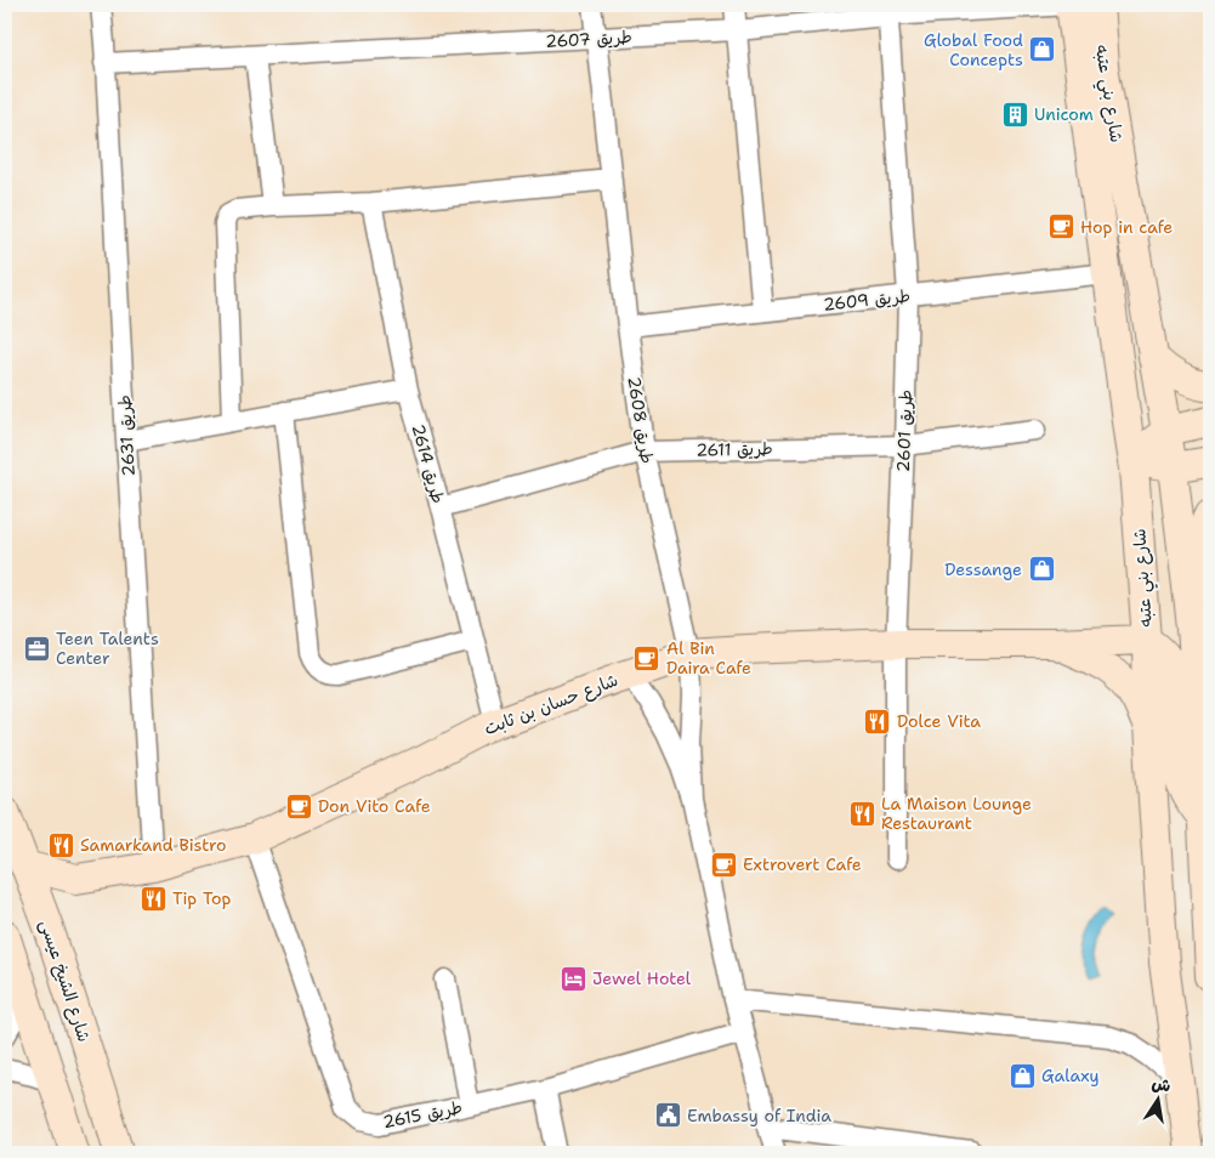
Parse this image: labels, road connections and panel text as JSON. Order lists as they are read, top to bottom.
{
  "streets": {
    "main road": ["شارع بني عتبه", "شارع حسان بن ثابت", "شارع الشيخ عيسى"],
    "street": [
      "طريق 2607",
      "طريق 2609",
      "طريق 2608",
      "طريق 2601",
      "طريق 2631",
      "طريق 2611",
      "طريق 2614",
      "طريق 2615"
    ]
  },
  "crossings": [
    ["طريق 2607", "شارع بني عتبه"],
    ["طريق 2607", "طريق 2608"],
    ["طريق 2607", "طريق 2601"],
    ["طريق 2607", "طريق 2631"],
    ["شارع بني عتبه", "طريق 2609"],
    ["شارع بني عتبه", "شارع حسان بن ثابت"],
    ["طريق 2609", "طريق 2608"],
    ["طريق 2609", "طريق 2601"],
    ["طريق 2608", "طريق 2611"],
    ["طريق 2608", "شارع حسان بن ثابت"],
    ["طريق 2608", "طريق 2615"],
    ["طريق 2601", "طريق 2611"],
    ["طريق 2601", "شارع حسان بن ثابت"],
    ["طريق 2631", "شارع حسان بن ثابت"],
    ["طريق 2611", "طريق 2614"],
    ["طريق 2614", "شارع حسان بن ثابت"],
    ["شارع حسان بن ثابت", "شارع الشيخ عيسى"],
    ["شارع حسان بن ثابت", "طريق 2615"]
  ],
  "places": {
    "shop": ["Global Food Concepts", "Dessange", "Galaxy"],
    "building": ["Unicom"],
    "cafe": [
      "Hop in cafe",
      "Al Bin Daira Cafe",
      "Don Vito Cafe",
      "Extrovert Cafe"
    ],
    "office": ["Teen Talents Center"],
    "restaurant": [
      "Dolce Vita",
      "La Maison Lounge Restaurant",
      "Samarkand Bistro",
      "Tip Top"
    ],
    "hotel": ["Jewel Hotel"],
    "public building": ["Embassy of India"]
  },
  "north": "top"
}
